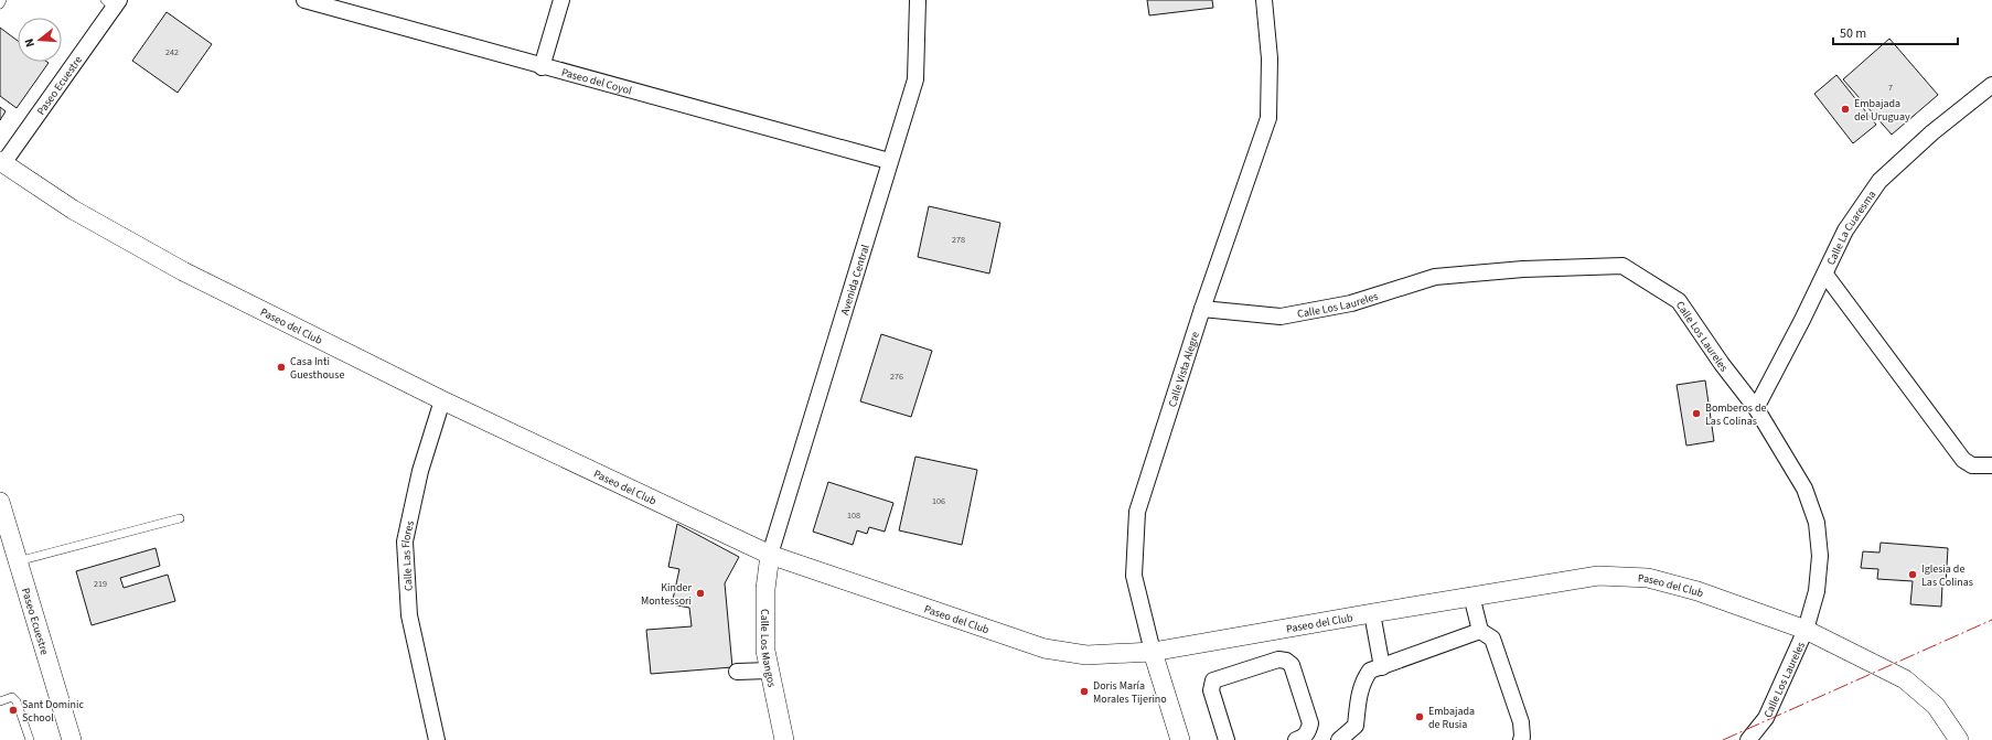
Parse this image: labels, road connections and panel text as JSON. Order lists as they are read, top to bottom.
{
  "streets": {
    "street": [
      "Paseo del Coyol",
      "Paseo Ecuestre",
      "Calle La Cuaresma",
      "Avenida Central",
      "Calle Los Laureles",
      "Paseo del Club",
      "Calle Vista Alegre",
      "Calle Las Flores",
      "Calle Los Mangos"
    ]
  },
  "crossings": [
    ["Paseo del Coyol", "Avenida Central"],
    ["Paseo Ecuestre", "Paseo del Club"],
    ["Calle La Cuaresma", "Calle Los Laureles"],
    ["Avenida Central", "Paseo del Club"],
    ["Avenida Central", "Calle Los Mangos"],
    ["Calle Los Laureles", "Paseo del Club"],
    ["Calle Los Laureles", "Calle Vista Alegre"],
    ["Paseo del Club", "Calle Vista Alegre"],
    ["Paseo del Club", "Calle Las Flores"],
    ["Paseo del Club", "Calle Los Mangos"]
  ],
  "places": [
    "Embajada del Uruguay",
    "Casa Inti Guesthouse",
    "Bomberos de Las Colinas",
    "Iglesia de Las Colinas",
    "Kinder Montessori",
    "Doris María Morales Tijerino",
    "Sant Dominic School",
    "Embajada de Rusia"
  ],
  "house_numbers": [
    "242",
    "7",
    "278",
    "276",
    "106",
    "108",
    "219"
  ],
  "scale_bar": "50 m",
  "north": "left"
}
